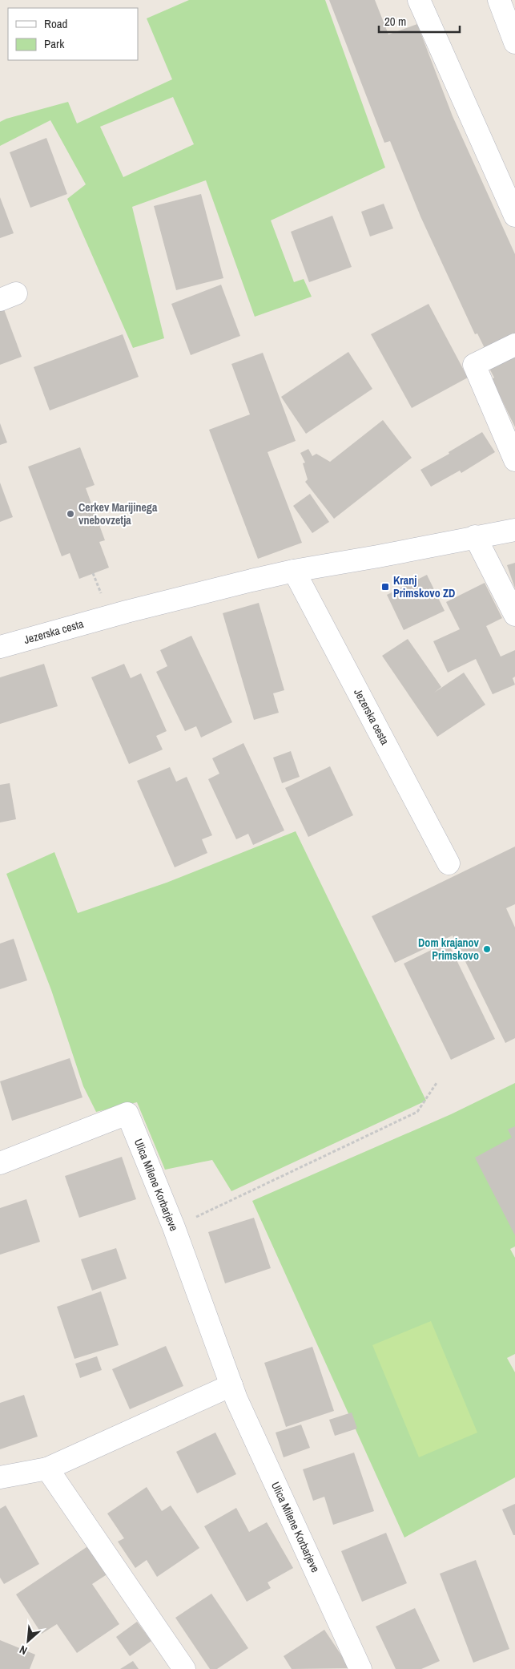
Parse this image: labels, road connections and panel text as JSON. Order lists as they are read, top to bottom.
{
  "streets": {
    "street": ["Jezerska cesta", "Ulica Milene Korbarjeve"]
  },
  "places": {
    "other": ["Cerkev Marijinega vnebovzetja", "Dom krajanov Primskovo"],
    "transit": ["Kranj Primskovo ZD"]
  },
  "legend": ["Road", "Park"],
  "scale_bar": "20 m",
  "north": "bottom left"
}
